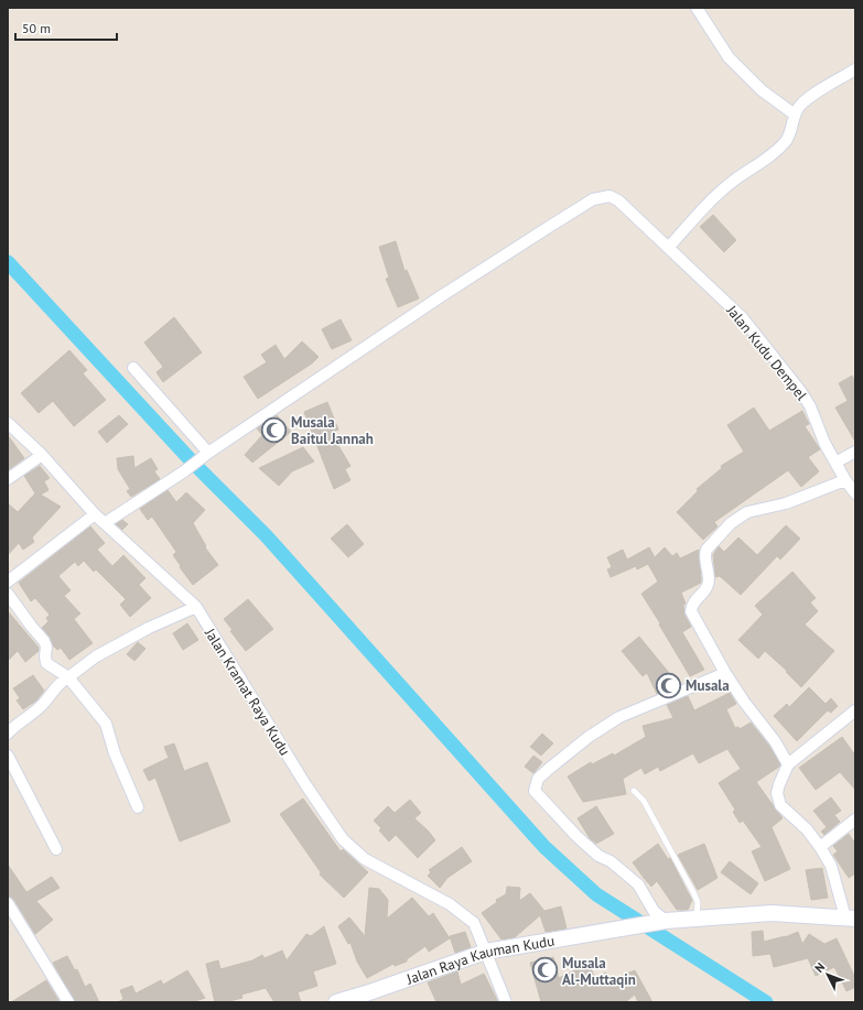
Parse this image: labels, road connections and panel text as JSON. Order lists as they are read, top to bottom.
{
  "streets": {
    "street": ["Jalan Kudu Dempel", "Jalan Kramat Raya Kudu", "Jalan Raya Kauman Kudu"]
  },
  "crossings": [
    ["Jalan Kudu Dempel", "Jalan Kramat Raya Kudu"],
    ["Jalan Kramat Raya Kudu", "Jalan Raya Kauman Kudu"]
  ],
  "places": {
    "mosque": ["Musala Baitul Jannah", "Musala", "Musala Al-Muttaqin"]
  },
  "scale_bar": "50 m",
  "north": "top left"
}
